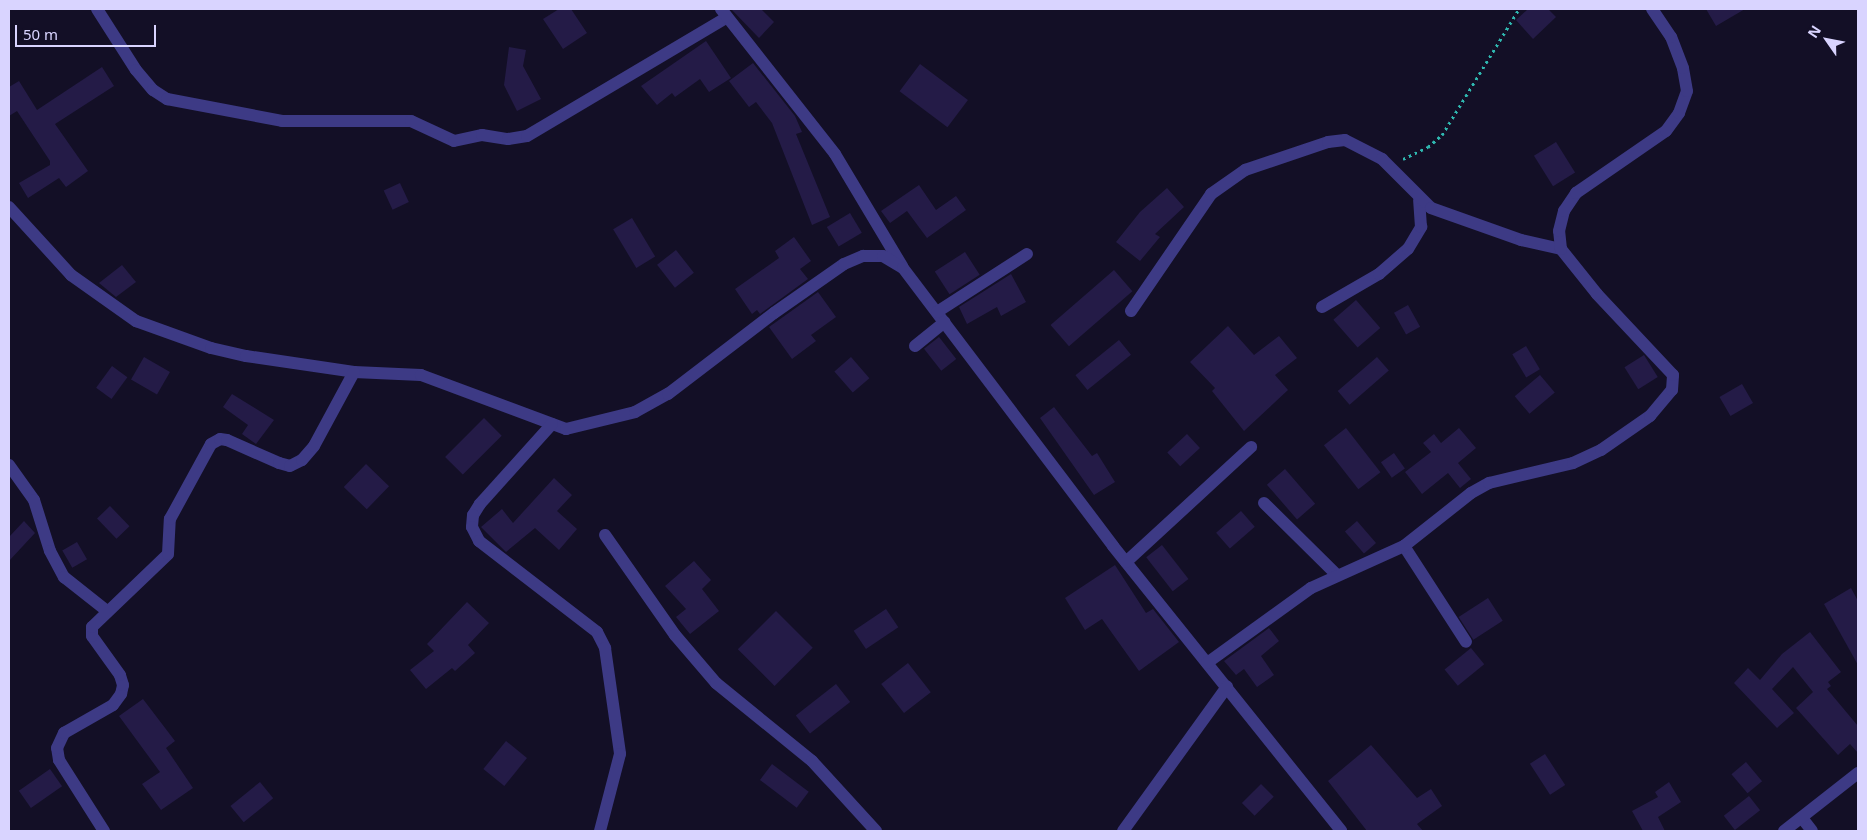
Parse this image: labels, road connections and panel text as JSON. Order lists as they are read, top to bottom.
{
  "scale_bar": "50 m",
  "north": "top left"
}
